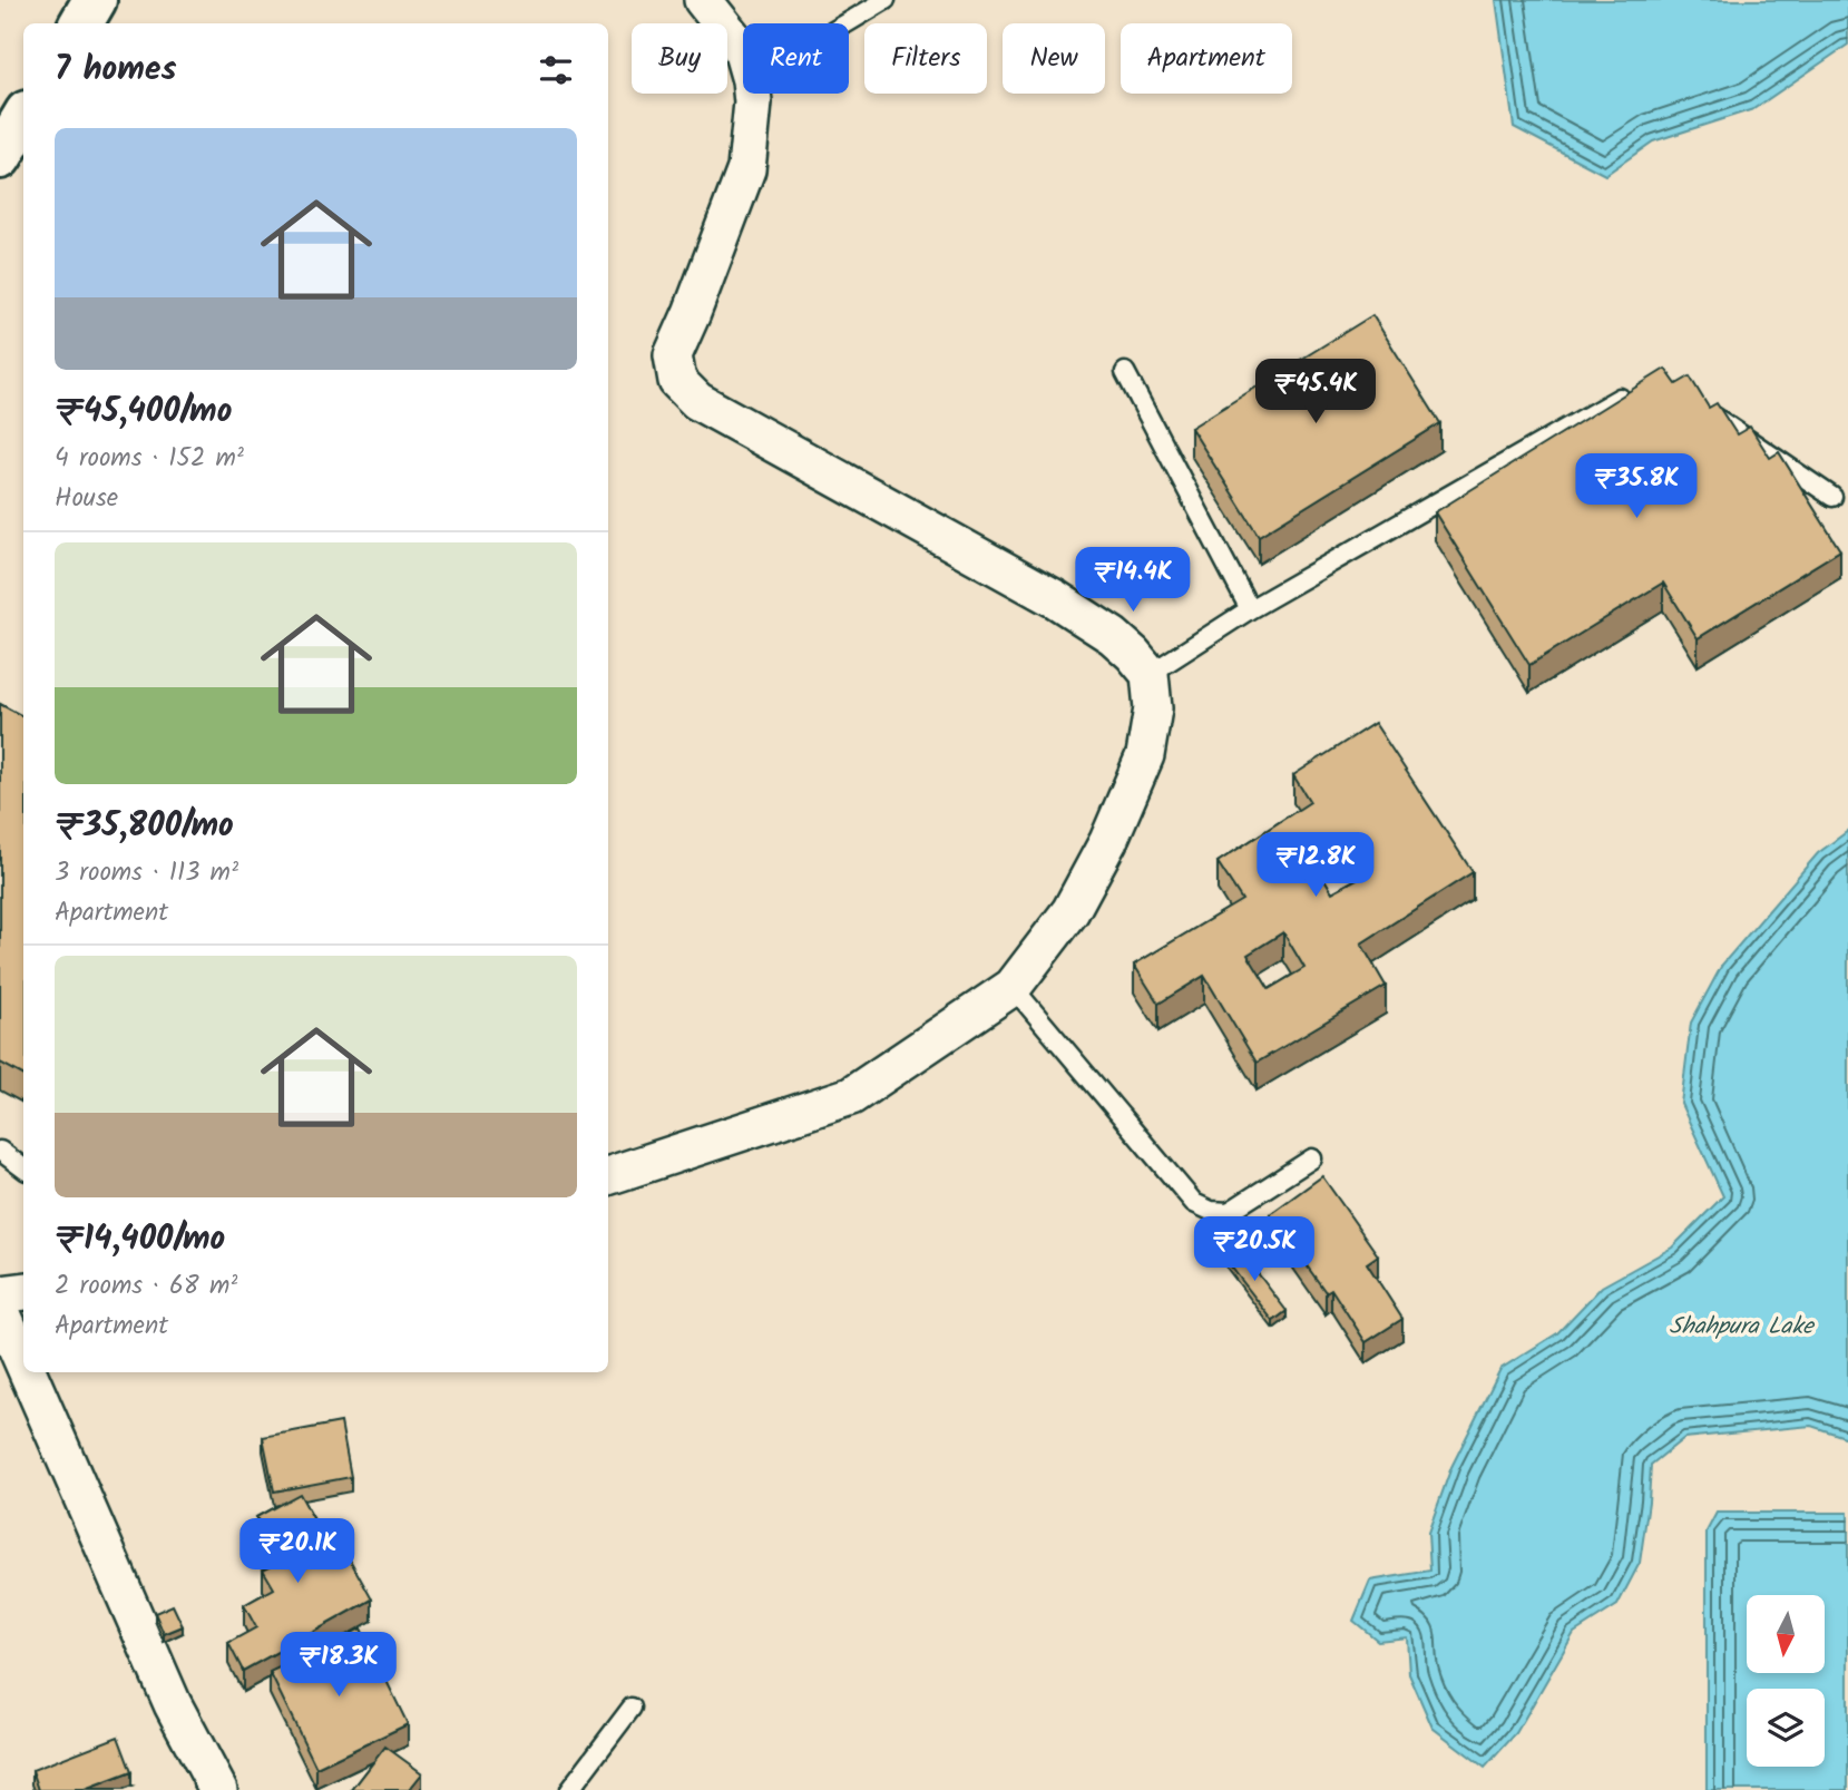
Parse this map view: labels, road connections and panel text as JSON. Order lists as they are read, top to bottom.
{
  "water": ["Shahpura Lake"],
  "north": "bottom",
  "page": {
    "chip": [
      "Buy",
      "Rent",
      "Filters",
      "New",
      "Apartment"
    ],
    "heading": "7 homes",
    "list": [
      {
        "name": "₹45,400/mo",
        "note": "4 rooms · 152 m² · House"
      },
      {
        "name": "₹35,800/mo",
        "note": "3 rooms · 113 m² · Apartment"
      },
      {
        "name": "₹14,400/mo",
        "note": "2 rooms · 68 m² · Apartment"
      }
    ],
    "price": [
      "₹45.4K",
      "₹35.8K",
      "₹14.4K",
      "₹12.8K",
      "₹20.5K",
      "₹20.1K",
      "₹18.3K"
    ]
  }
}
